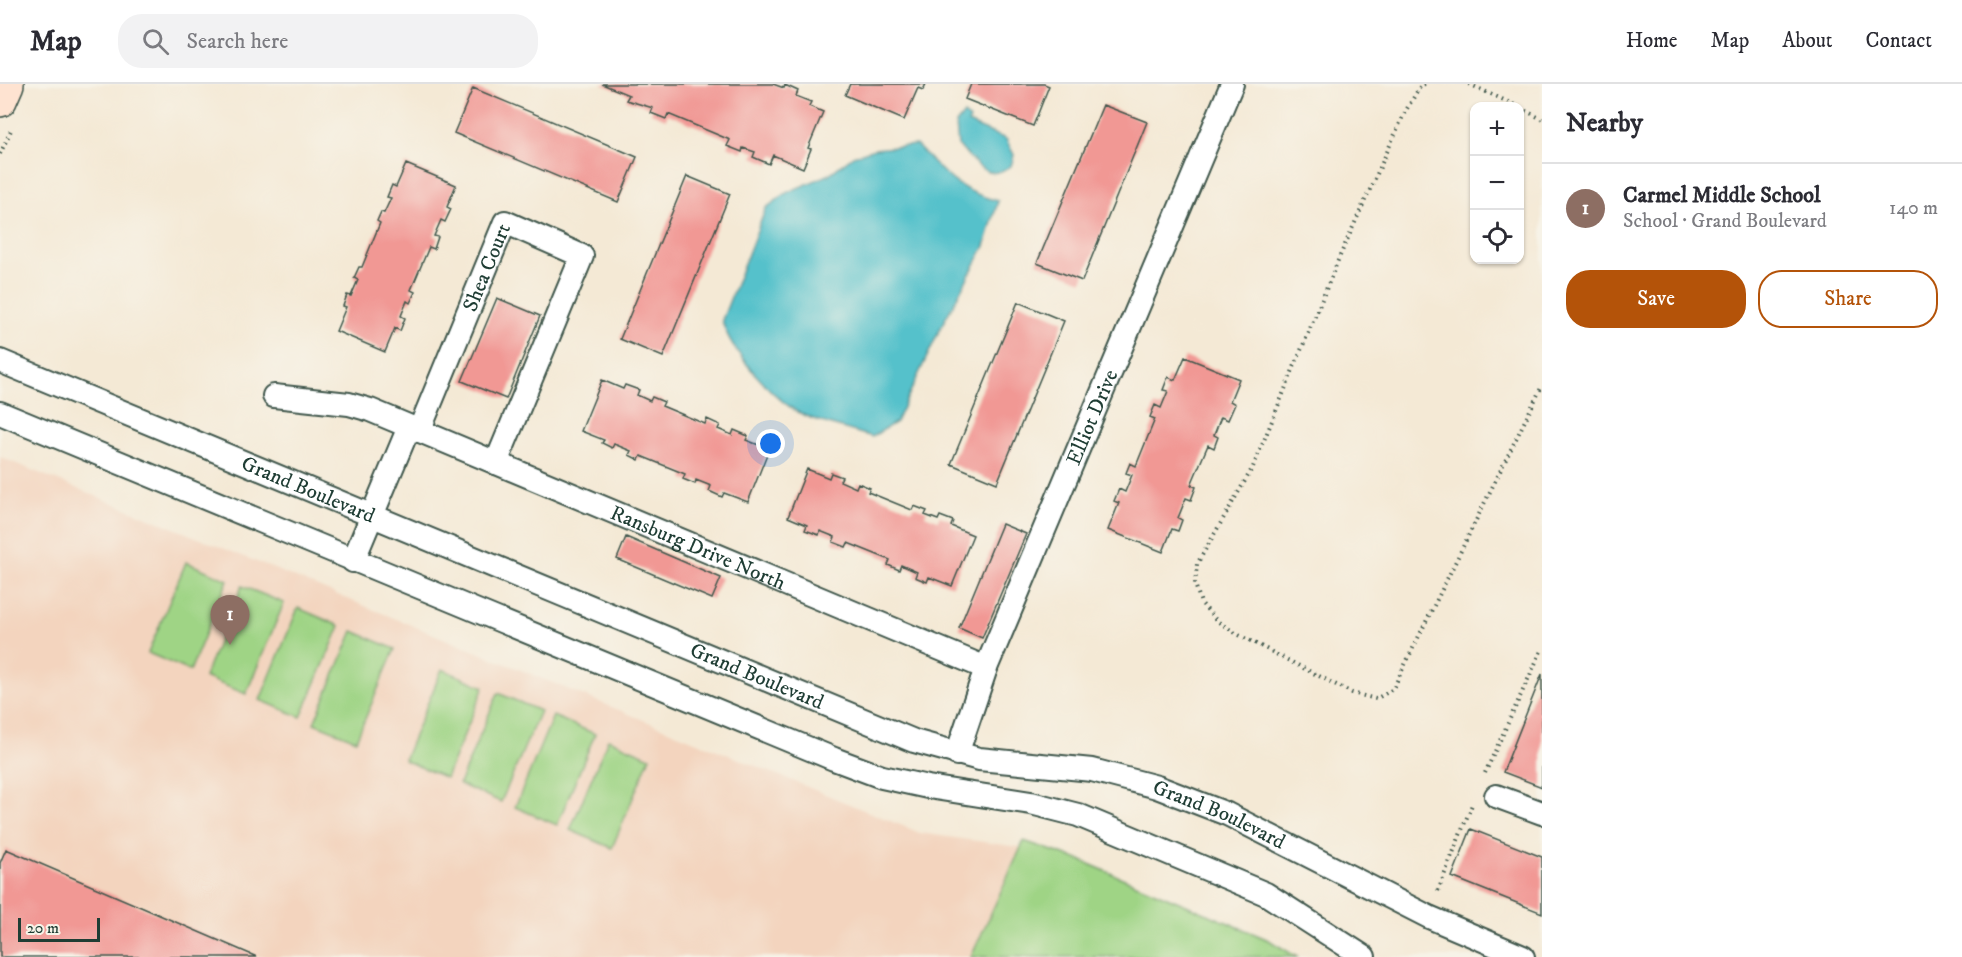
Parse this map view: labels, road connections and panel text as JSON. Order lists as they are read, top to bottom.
{
  "streets": {
    "street": [
      "Shea Court",
      "Elliot Drive",
      "Grand Boulevard",
      "Ransburg Drive North"
    ]
  },
  "crossings": [
    ["Shea Court", "Ransburg Drive North"],
    ["Elliot Drive", "Grand Boulevard"],
    ["Elliot Drive", "Ransburg Drive North"]
  ],
  "scale_bar": "20 m",
  "page": {
    "header": "Map",
    "search": "Search here",
    "nav": [
      "Home",
      "Map",
      "About",
      "Contact"
    ],
    "heading": "Nearby",
    "map_buttons": ["+", "−"],
    "list": [
      {
        "mark": "1",
        "name": "Carmel Middle School",
        "note": "School · Grand Boulevard",
        "value": "140 m"
      }
    ],
    "buttons": ["Save", "Share"],
    "pins": "1",
    "scale": "20 m"
  }
}
